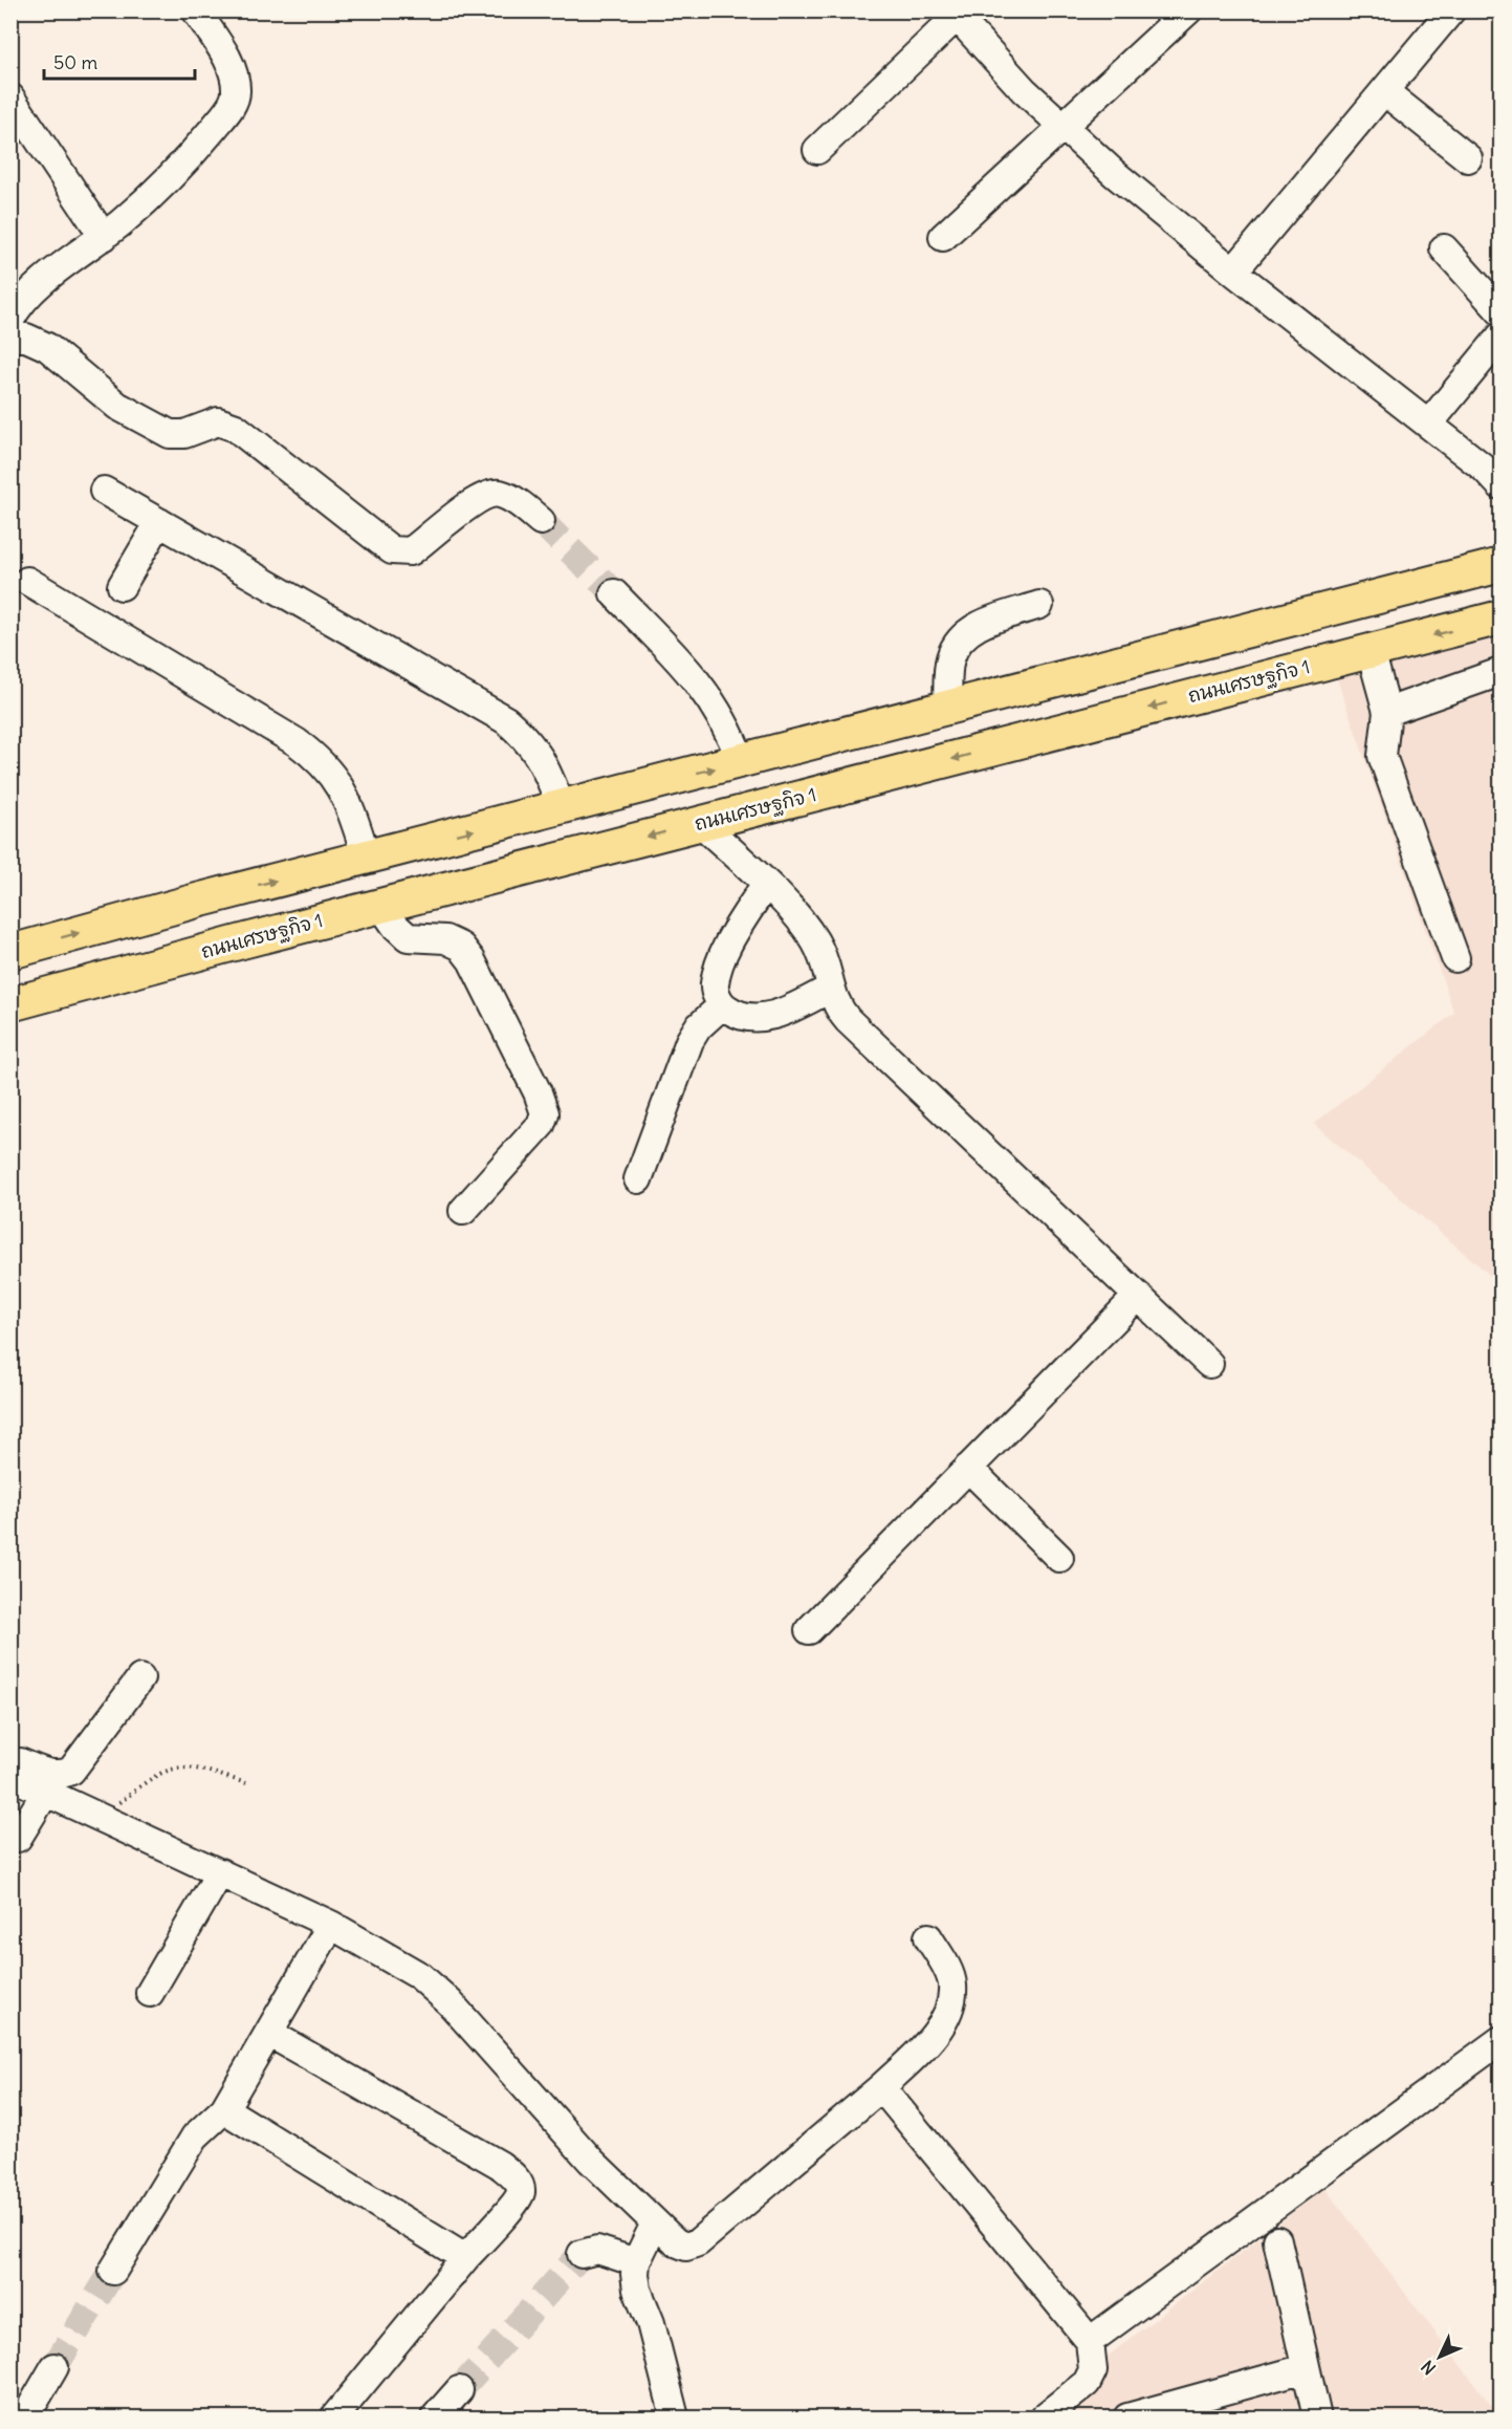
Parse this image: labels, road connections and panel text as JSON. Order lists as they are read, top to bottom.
{
  "streets": {
    "main road": ["ถนนเศรษฐกิจ 1"]
  },
  "scale_bar": "50 m",
  "north": "bottom left"
}
